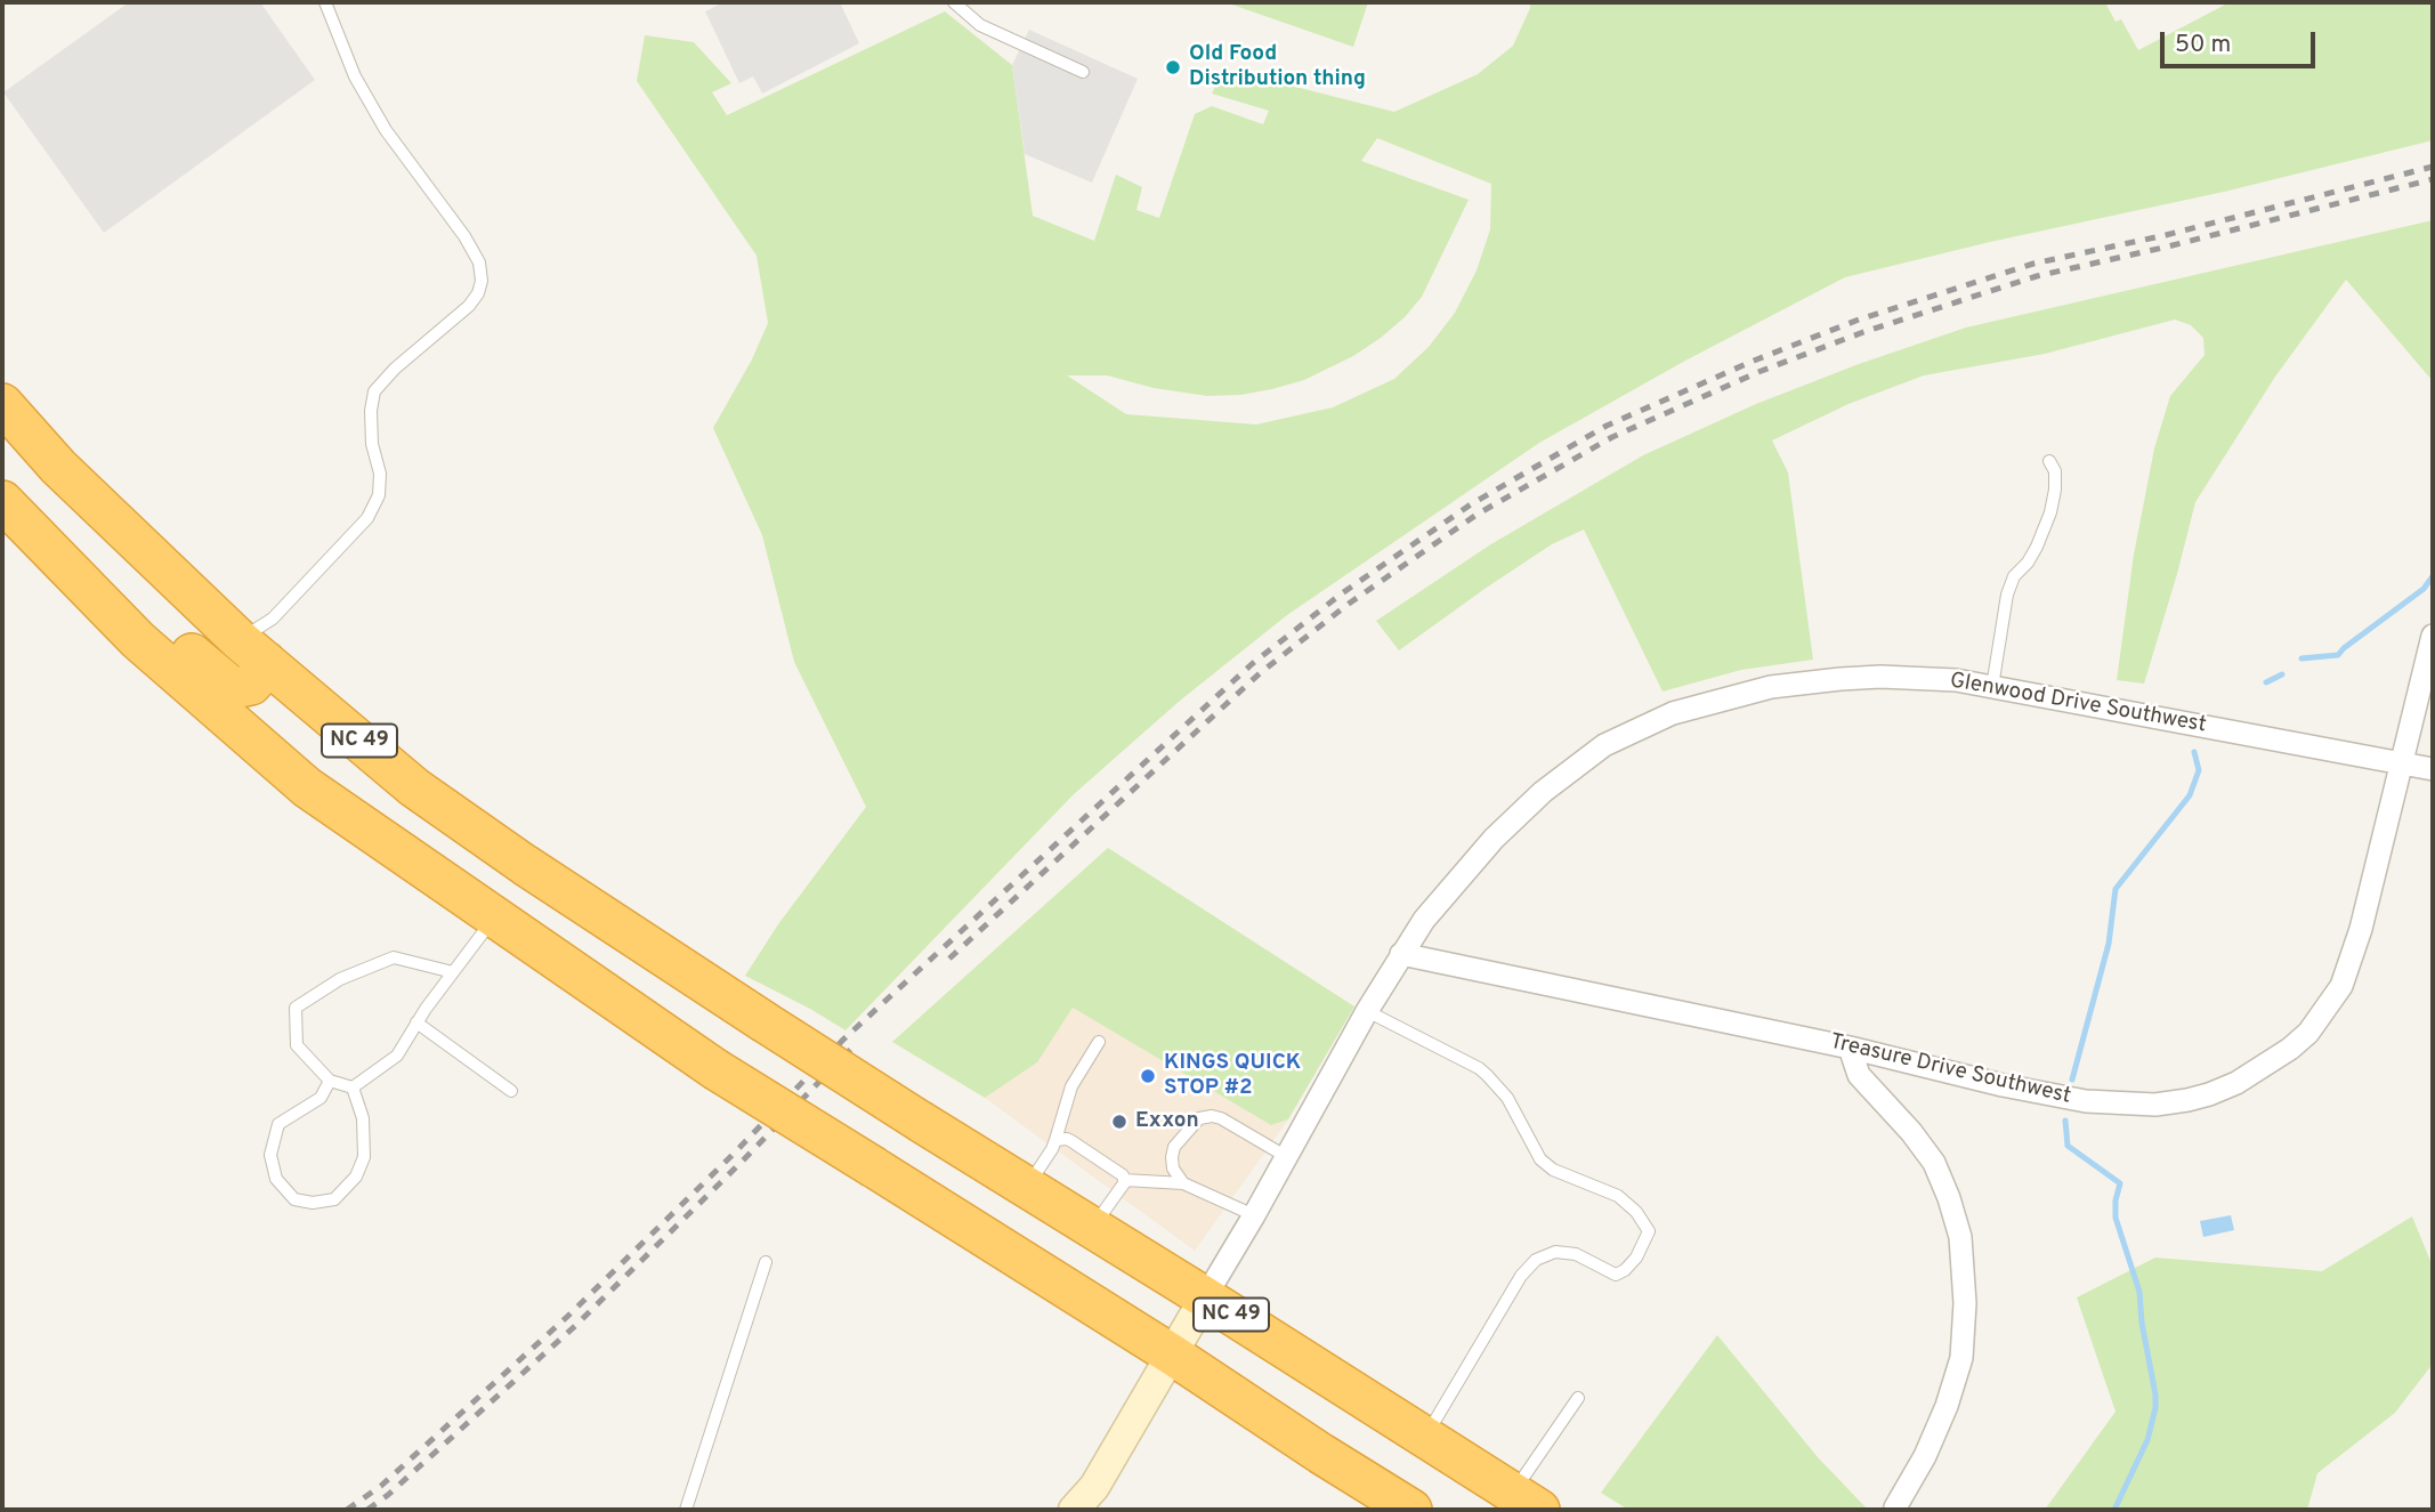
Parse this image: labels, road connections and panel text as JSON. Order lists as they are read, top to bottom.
{
  "streets": {
    "highway": ["NC 49"],
    "street": ["Glenwood Drive Southwest", "Treasure Drive Southwest"]
  },
  "crossings": [
    ["Glenwood Drive Southwest", "NC 49"],
    ["Glenwood Drive Southwest", "Treasure Drive Southwest"]
  ],
  "places": ["Old Food Distribution thing", "KINGS QUICK STOP #2", "Exxon"],
  "scale_bar": "50 m"
}
